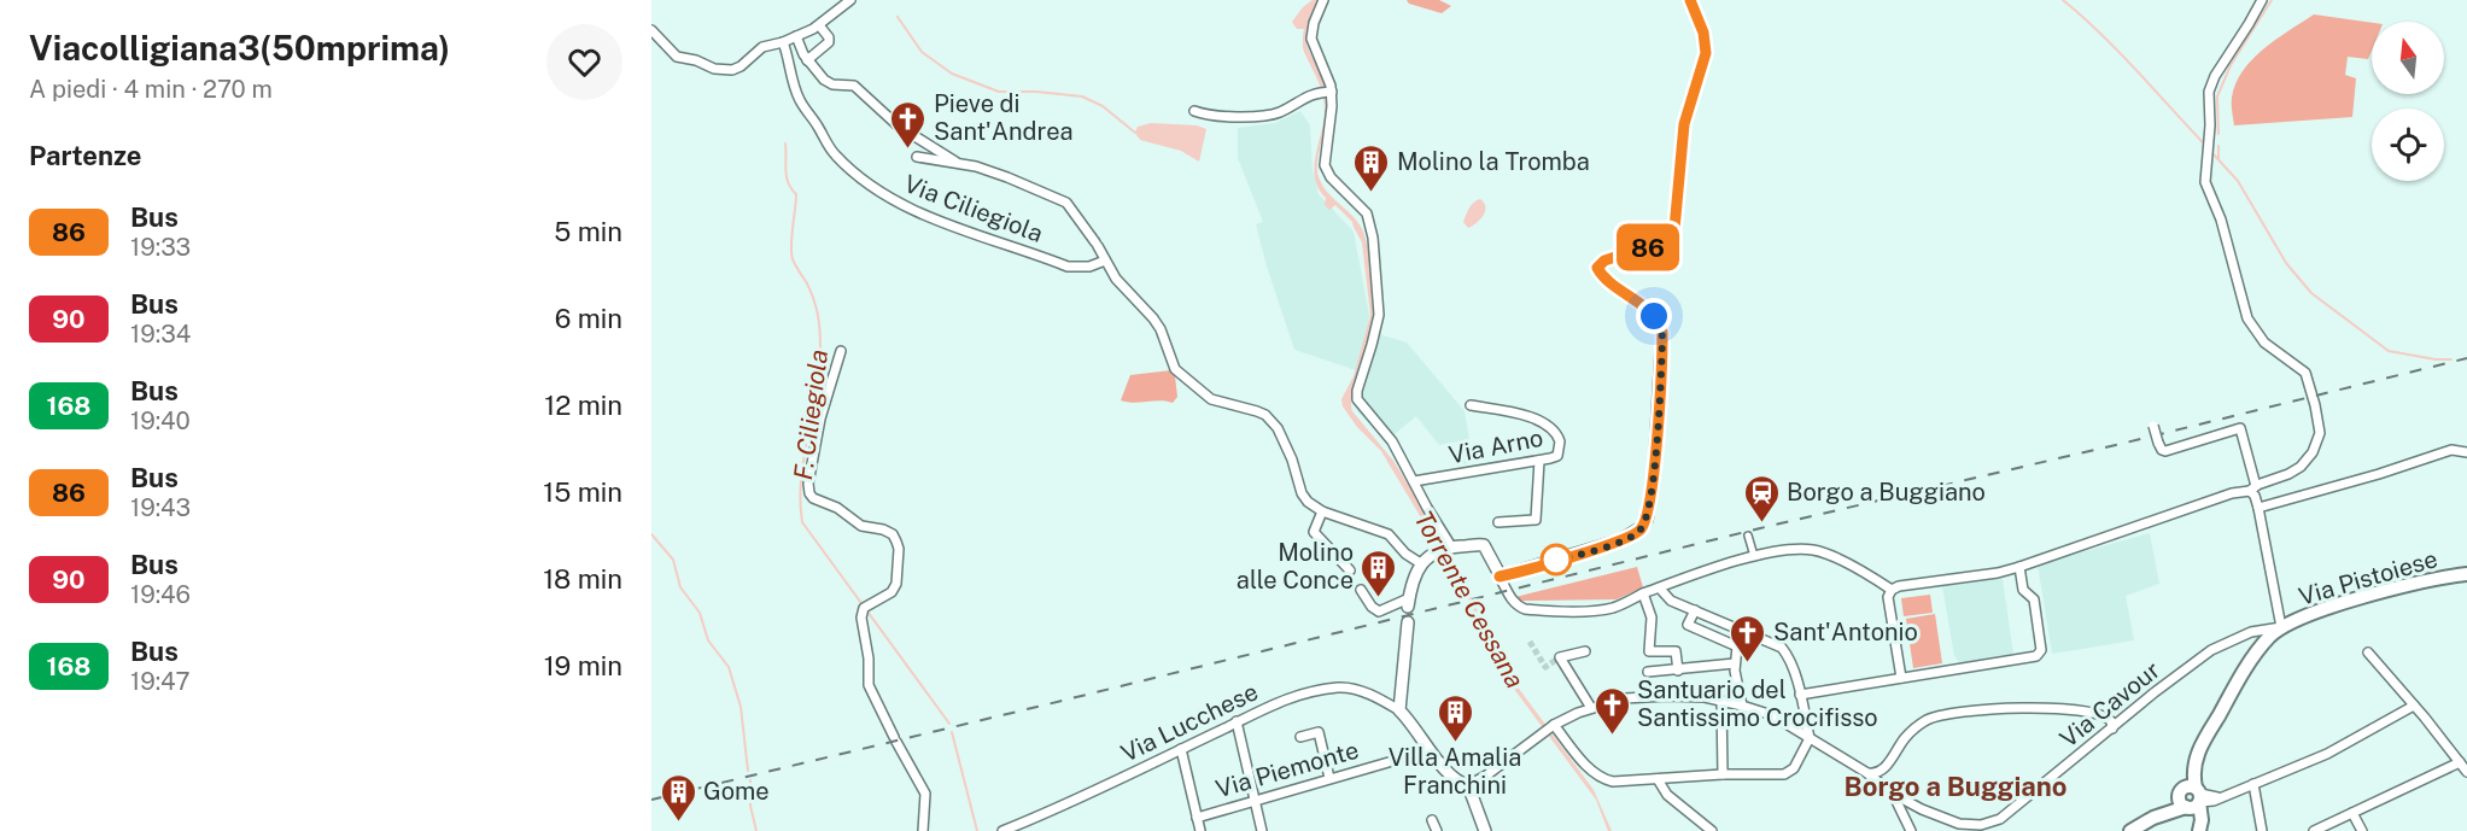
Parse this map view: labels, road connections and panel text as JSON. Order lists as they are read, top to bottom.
{
  "streets": {
    "main road": ["Via Pistoiese"],
    "street": [
      "Via Ciliegiola",
      "Via Arno",
      "Via Cavour",
      "Via Lucchese",
      "Via Piemonte"
    ]
  },
  "crossings": [
    ["Via Pistoiese", "Via Cavour"]
  ],
  "districts": ["Borgo a Buggiano"],
  "water": ["F. Ciliegiola", "Torrente Cessana"],
  "places": {
    "church": ["Pieve di Sant'Andrea", "Sant'Antonio", "Santuario del Santissimo Crocifisso"],
    "building": [
      "Molino la Tromba",
      "Molino alle Conce",
      "Villa Amalia Franchini",
      "Gome"
    ],
    "station": ["Borgo a Buggiano"]
  },
  "lines": ["bus line 86"],
  "north": "top",
  "page": {
    "heading": [
      ["Viacolligiana3(50mprima)", "A piedi · 4 min · 270 m"],
      "Partenze"
    ],
    "on_map": "86",
    "list": [
      {
        "mark": "86",
        "name": "Bus",
        "note": "19:33",
        "value": "5 min"
      },
      {
        "mark": "90",
        "name": "Bus",
        "note": "19:34",
        "value": "6 min"
      },
      {
        "mark": "168",
        "name": "Bus",
        "note": "19:40",
        "value": "12 min"
      },
      {
        "mark": "86",
        "name": "Bus",
        "note": "19:43",
        "value": "15 min"
      },
      {
        "mark": "90",
        "name": "Bus",
        "note": "19:46",
        "value": "18 min"
      },
      {
        "mark": "168",
        "name": "Bus",
        "note": "19:47",
        "value": "19 min"
      }
    ]
  }
}
